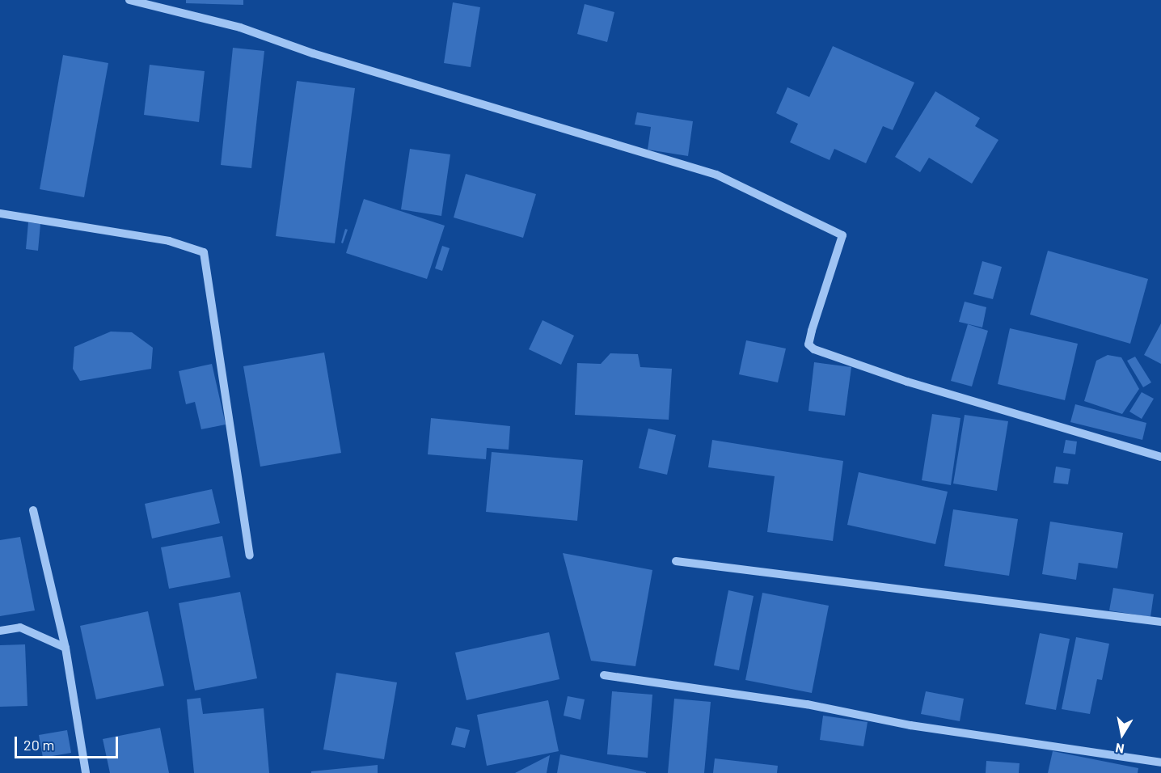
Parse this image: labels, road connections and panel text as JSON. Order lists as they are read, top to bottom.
{
  "scale_bar": "20 m",
  "north": "bottom"
}
